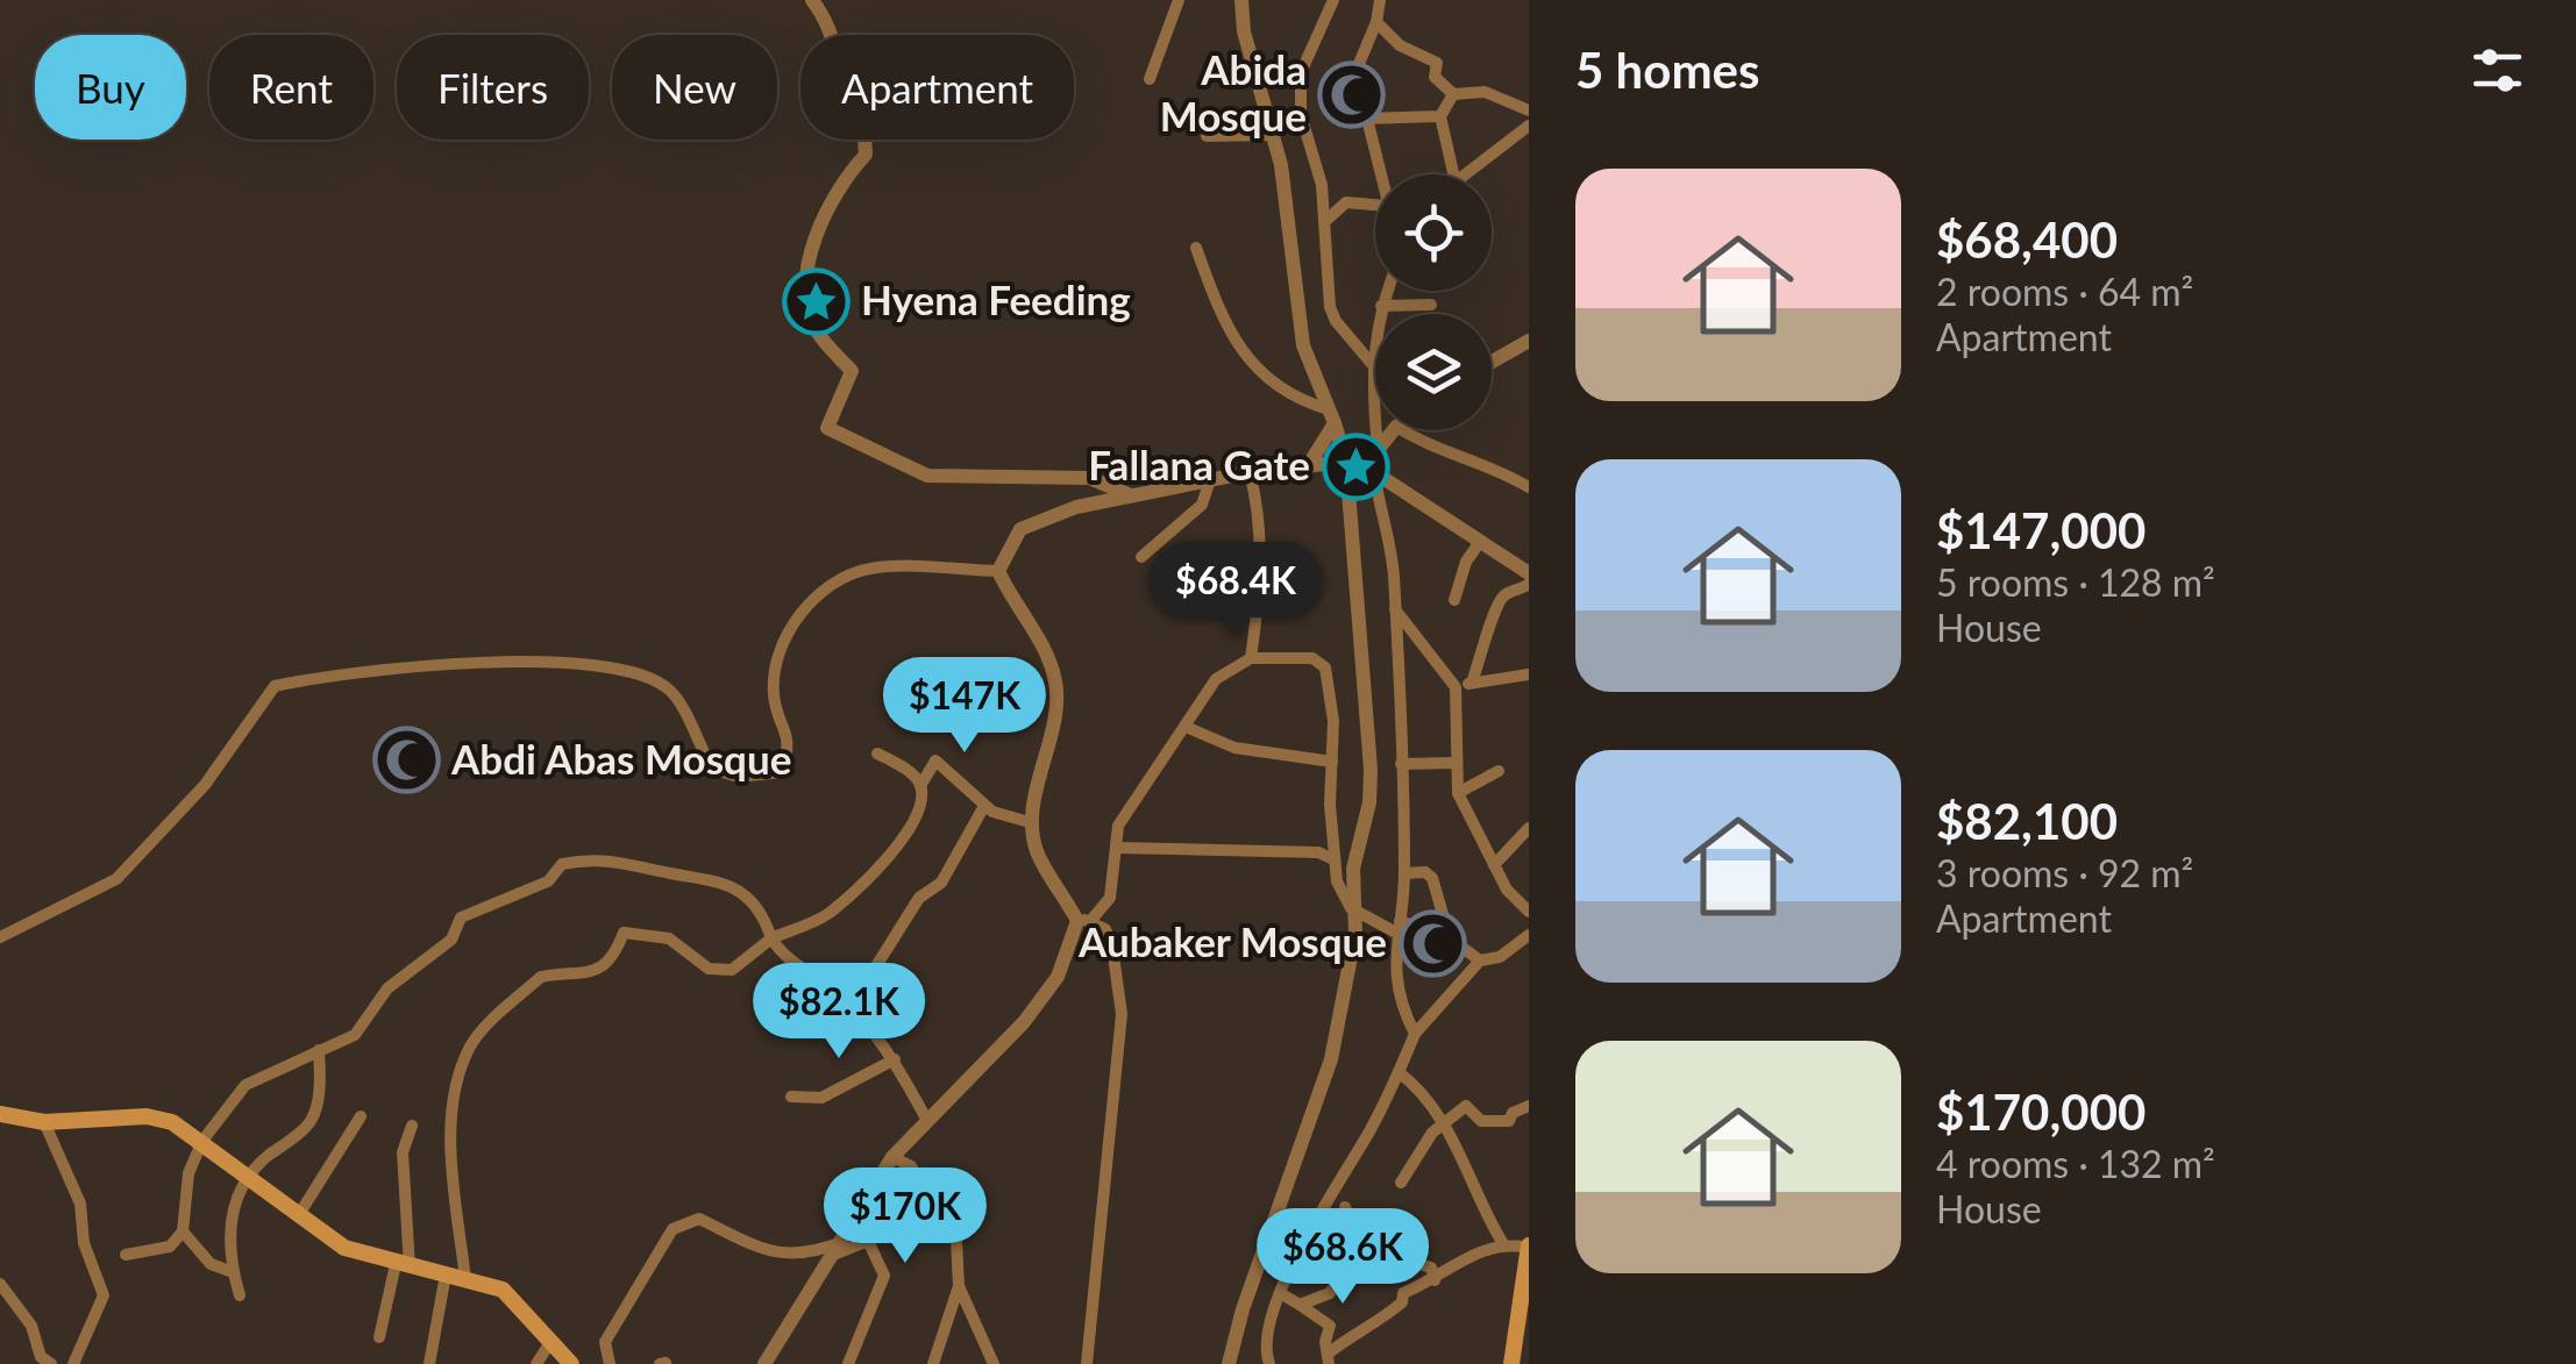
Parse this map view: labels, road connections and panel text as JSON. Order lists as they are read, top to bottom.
{
  "places": {
    "mosque": ["Abida Mosque", "Abdi Abas Mosque", "Aubaker Mosque"],
    "place": ["Hyena Feeding", "Fallana Gate"]
  },
  "page": {
    "heading": "5 homes",
    "chip": [
      "Buy",
      "Rent",
      "Filters",
      "New",
      "Apartment"
    ],
    "list": [
      {
        "name": "$68,400",
        "note": "2 rooms · 64 m² · Apartment"
      },
      {
        "name": "$147,000",
        "note": "5 rooms · 128 m² · House"
      },
      {
        "name": "$82,100",
        "note": "3 rooms · 92 m² · Apartment"
      },
      {
        "name": "$170,000",
        "note": "4 rooms · 132 m² · House"
      }
    ],
    "price": [
      "$68.4K",
      "$147K",
      "$82.1K",
      "$170K",
      "$68.6K"
    ]
  }
}
